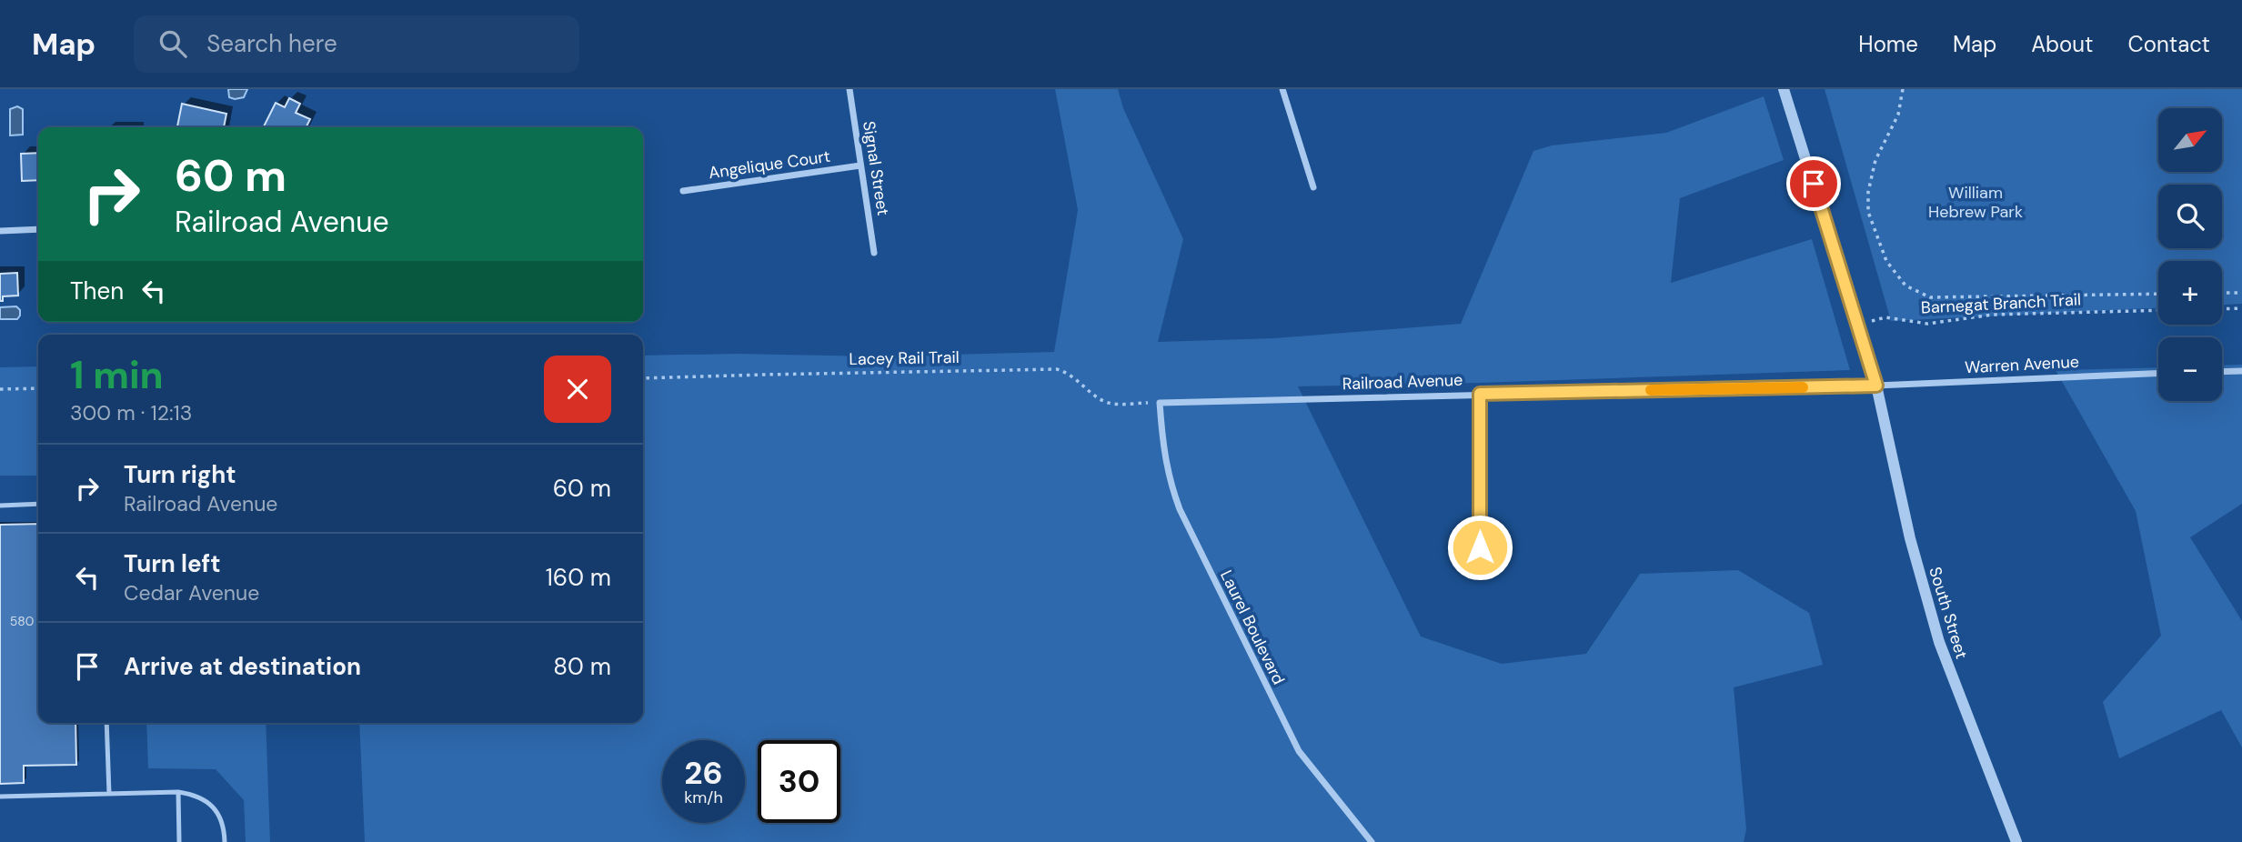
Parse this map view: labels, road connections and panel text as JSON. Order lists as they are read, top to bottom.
{
  "streets": {
    "street": [
      "Angelique Court",
      "Signal Street",
      "Warren Avenue",
      "Railroad Avenue",
      "South Street",
      "Laurel Boulevard"
    ],
    "path": ["Barnegat Branch Trail", "Lacey Rail Trail"]
  },
  "crossings": [
    ["Angelique Court", "Signal Street"],
    ["Lacey Rail Trail", "Railroad Avenue"],
    ["Lacey Rail Trail", "Laurel Boulevard"],
    ["Warren Avenue", "Railroad Avenue"],
    ["Warren Avenue", "South Street"],
    ["Railroad Avenue", "South Street"],
    ["Railroad Avenue", "Laurel Boulevard"]
  ],
  "parks": ["William Hebrew Park"],
  "house_numbers": ["580"],
  "north": "top right",
  "page": {
    "header": "Map",
    "search": "Search here",
    "nav": [
      "Home",
      "Map",
      "About",
      "Contact"
    ],
    "map_buttons": ["+", "−"],
    "turn": ["60 m", "Railroad Avenue"],
    "then": "Then",
    "heading": ["1 min", "300 m · 12:13"],
    "list": [
      {
        "name": "Turn right",
        "note": "Railroad Avenue",
        "value": "60 m"
      },
      {
        "name": "Turn left",
        "note": "Cedar Avenue",
        "value": "160 m"
      },
      {
        "name": "Arrive at destination",
        "value": "80 m"
      }
    ],
    "speed": "26 km/h",
    "limit": "30"
  }
}
